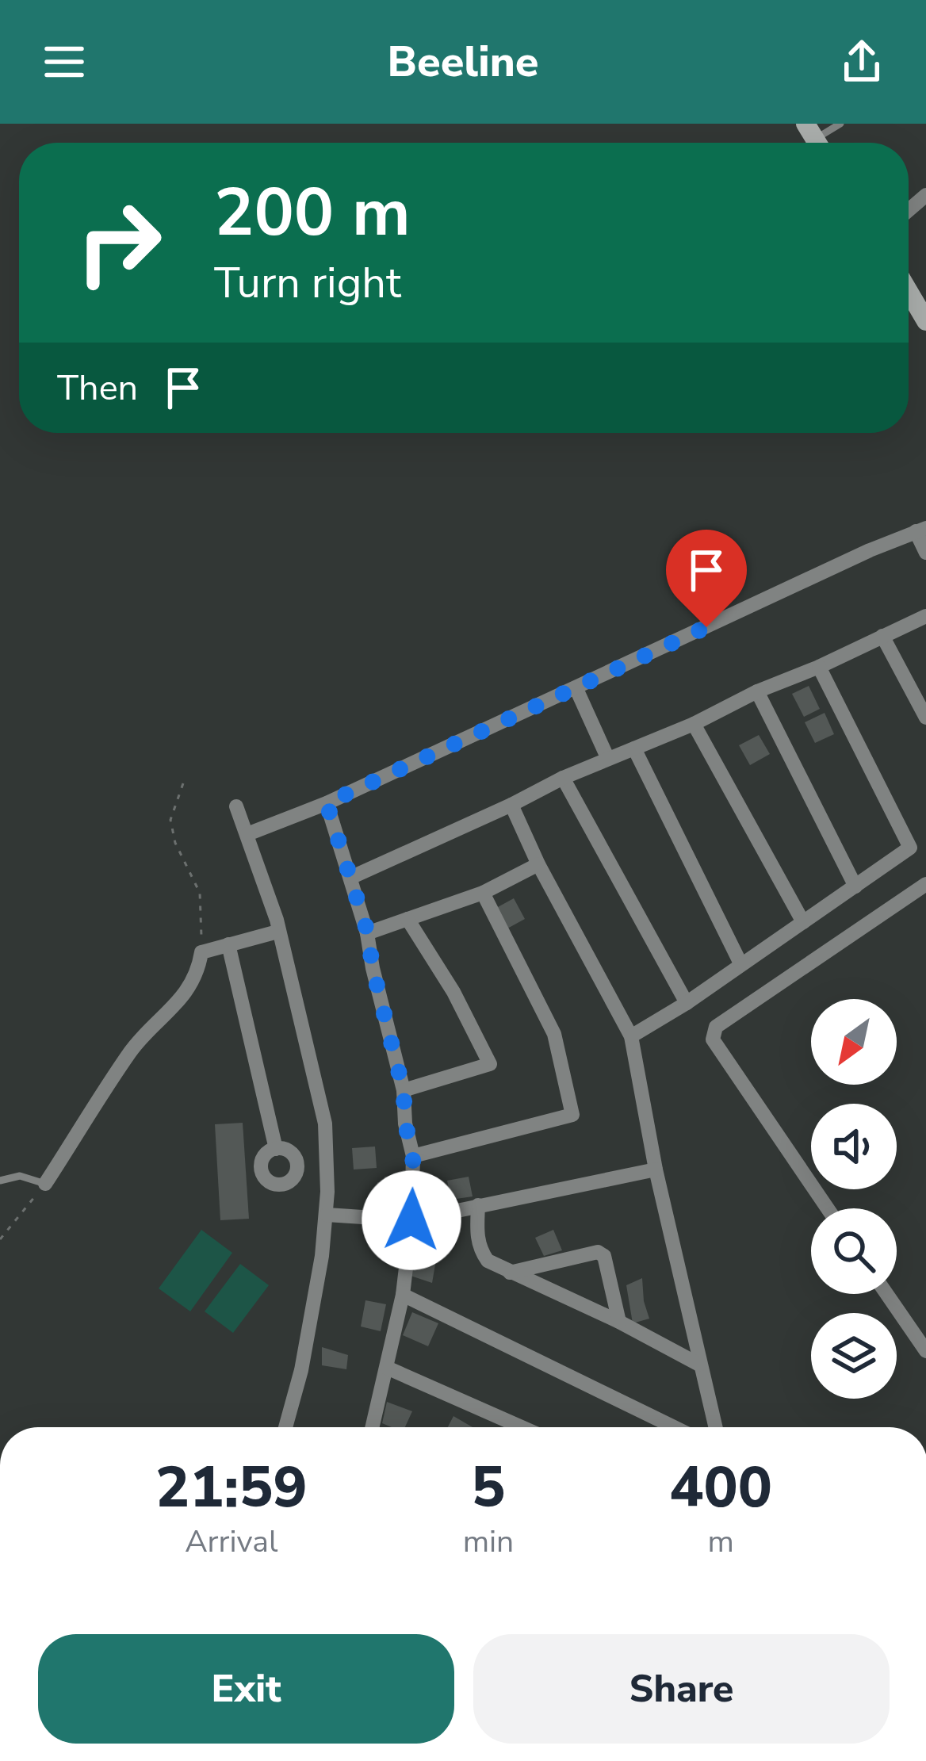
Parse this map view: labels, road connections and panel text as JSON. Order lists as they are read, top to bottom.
{
  "north": "bottom left",
  "page": {
    "header": "Beeline",
    "turn": ["200 m", "Turn right"],
    "then": "Then",
    "eta": [
      "21:59",
      "Arrival",
      "5",
      "min",
      "400",
      "m"
    ],
    "buttons": ["Exit", "Share"]
  }
}
